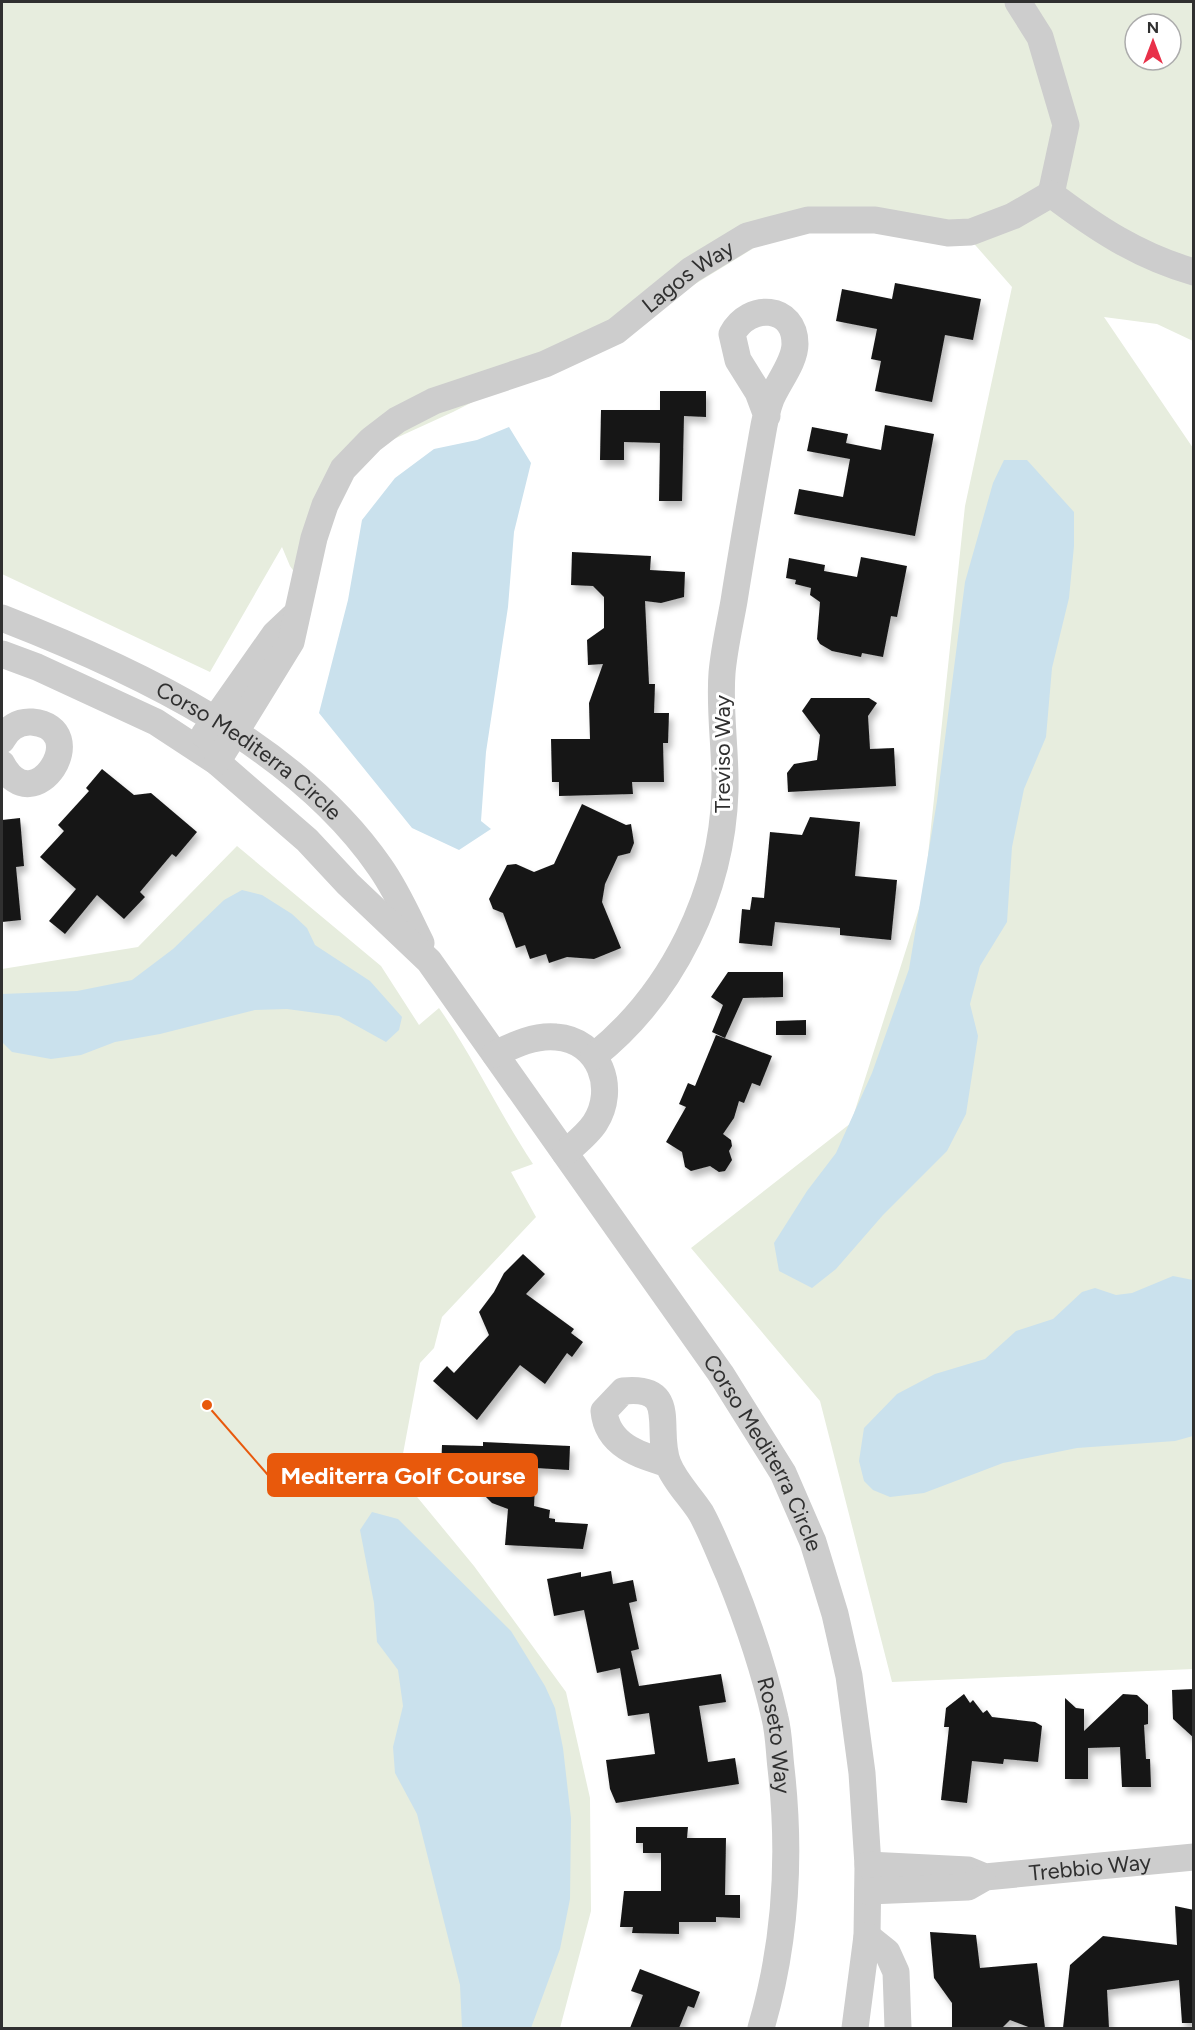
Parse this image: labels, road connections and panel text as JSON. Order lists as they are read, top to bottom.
{
  "streets": {
    "street": [
      "Lagos Way",
      "Corso Mediterra Circle",
      "Treviso Way",
      "Roseto Way",
      "Trebbio Way"
    ]
  },
  "crossings": [
    ["Lagos Way", "Corso Mediterra Circle"],
    ["Corso Mediterra Circle", "Trebbio Way"]
  ],
  "places": ["Mediterra Golf Course"],
  "north": "top"
}
